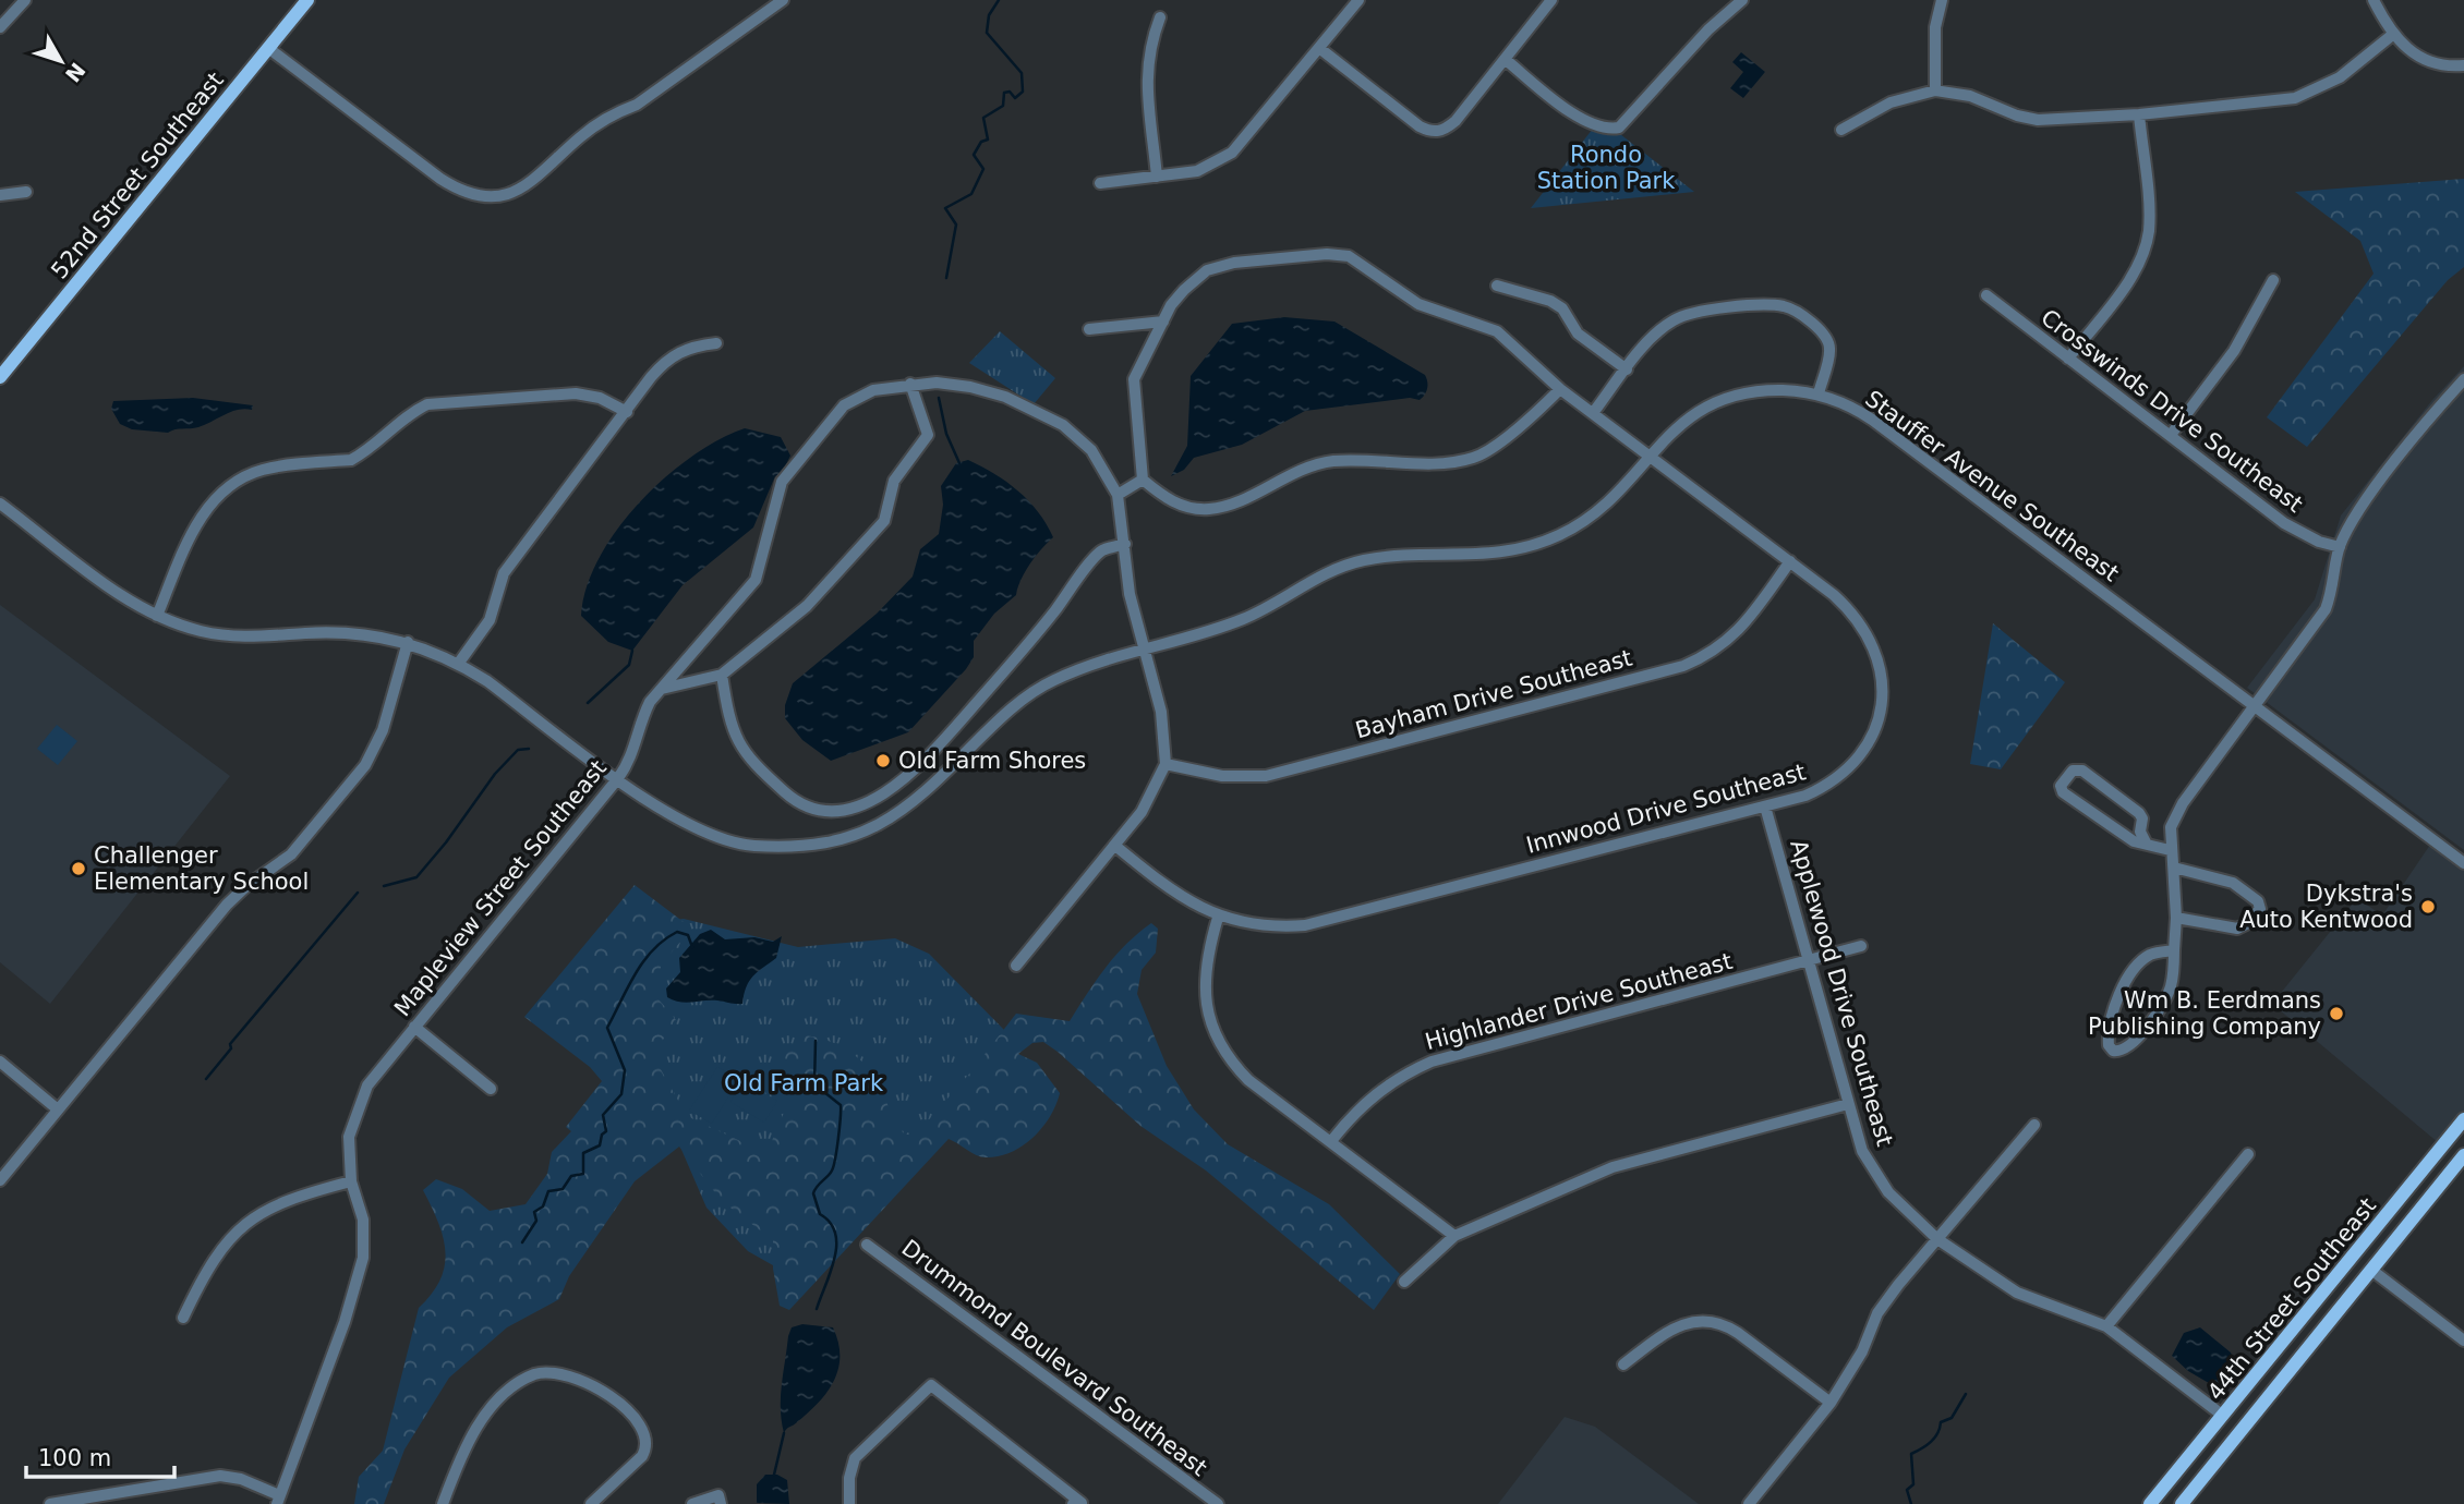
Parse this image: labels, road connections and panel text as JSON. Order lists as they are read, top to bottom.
{
  "streets": {
    "main road": ["52nd Street Southeast", "44th Street Southeast"],
    "street": [
      "Crosswinds Drive Southeast",
      "Stauffer Avenue Southeast",
      "Bayham Drive Southeast",
      "Innwood Drive Southeast",
      "Mapleview Street Southeast",
      "Applewood Drive Southeast",
      "Highlander Drive Southeast",
      "Drummond Boulevard Southeast"
    ]
  },
  "crossings": [
    ["Stauffer Avenue Southeast", "Innwood Drive Southeast"],
    ["Stauffer Avenue Southeast", "Mapleview Street Southeast"],
    ["Bayham Drive Southeast", "Innwood Drive Southeast"],
    ["Innwood Drive Southeast", "Applewood Drive Southeast"],
    ["Applewood Drive Southeast", "Highlander Drive Southeast"],
    ["Applewood Drive Southeast", "44th Street Southeast"]
  ],
  "parks": ["Rondo Station Park", "Old Farm Park"],
  "places": [
    "Old Farm Shores",
    "Challenger Elementary School",
    "Dykstra's Auto Kentwood",
    "Wm B. Eerdmans Publishing Company"
  ],
  "scale_bar": "100 m",
  "north": "bottom right"
}
